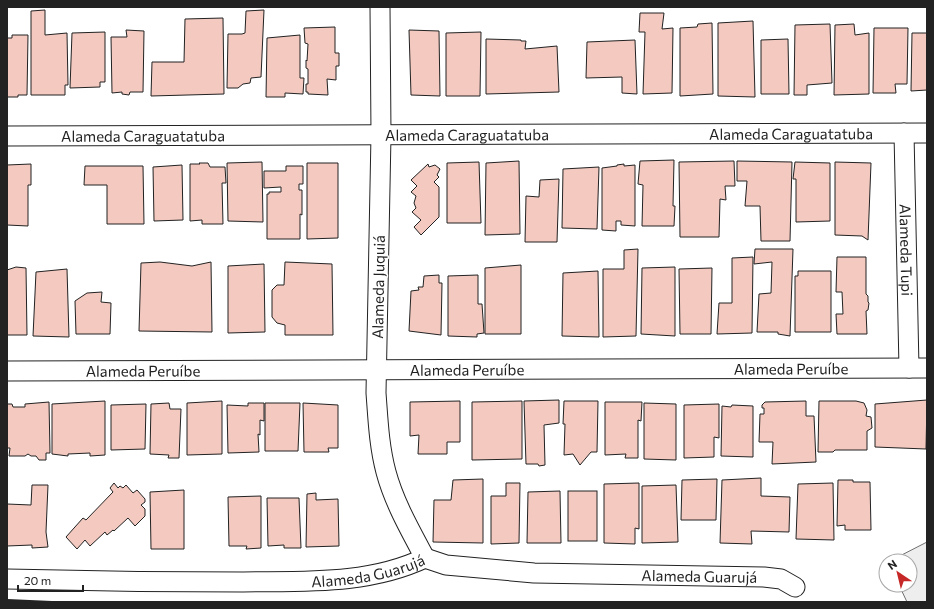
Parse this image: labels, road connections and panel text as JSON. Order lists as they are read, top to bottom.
{
  "streets": {
    "street": [
      "Alameda Caraguatatuba",
      "Alameda Tupi",
      "Alameda Juquiá",
      "Alameda Peruíbe",
      "Alameda Guarujá"
    ]
  },
  "crossings": [
    ["Alameda Caraguatatuba", "Alameda Tupi"],
    ["Alameda Caraguatatuba", "Alameda Juquiá"],
    ["Alameda Tupi", "Alameda Peruíbe"],
    ["Alameda Juquiá", "Alameda Peruíbe"],
    ["Alameda Juquiá", "Alameda Guarujá"]
  ],
  "scale_bar": "20 m",
  "north": "top left"
}
